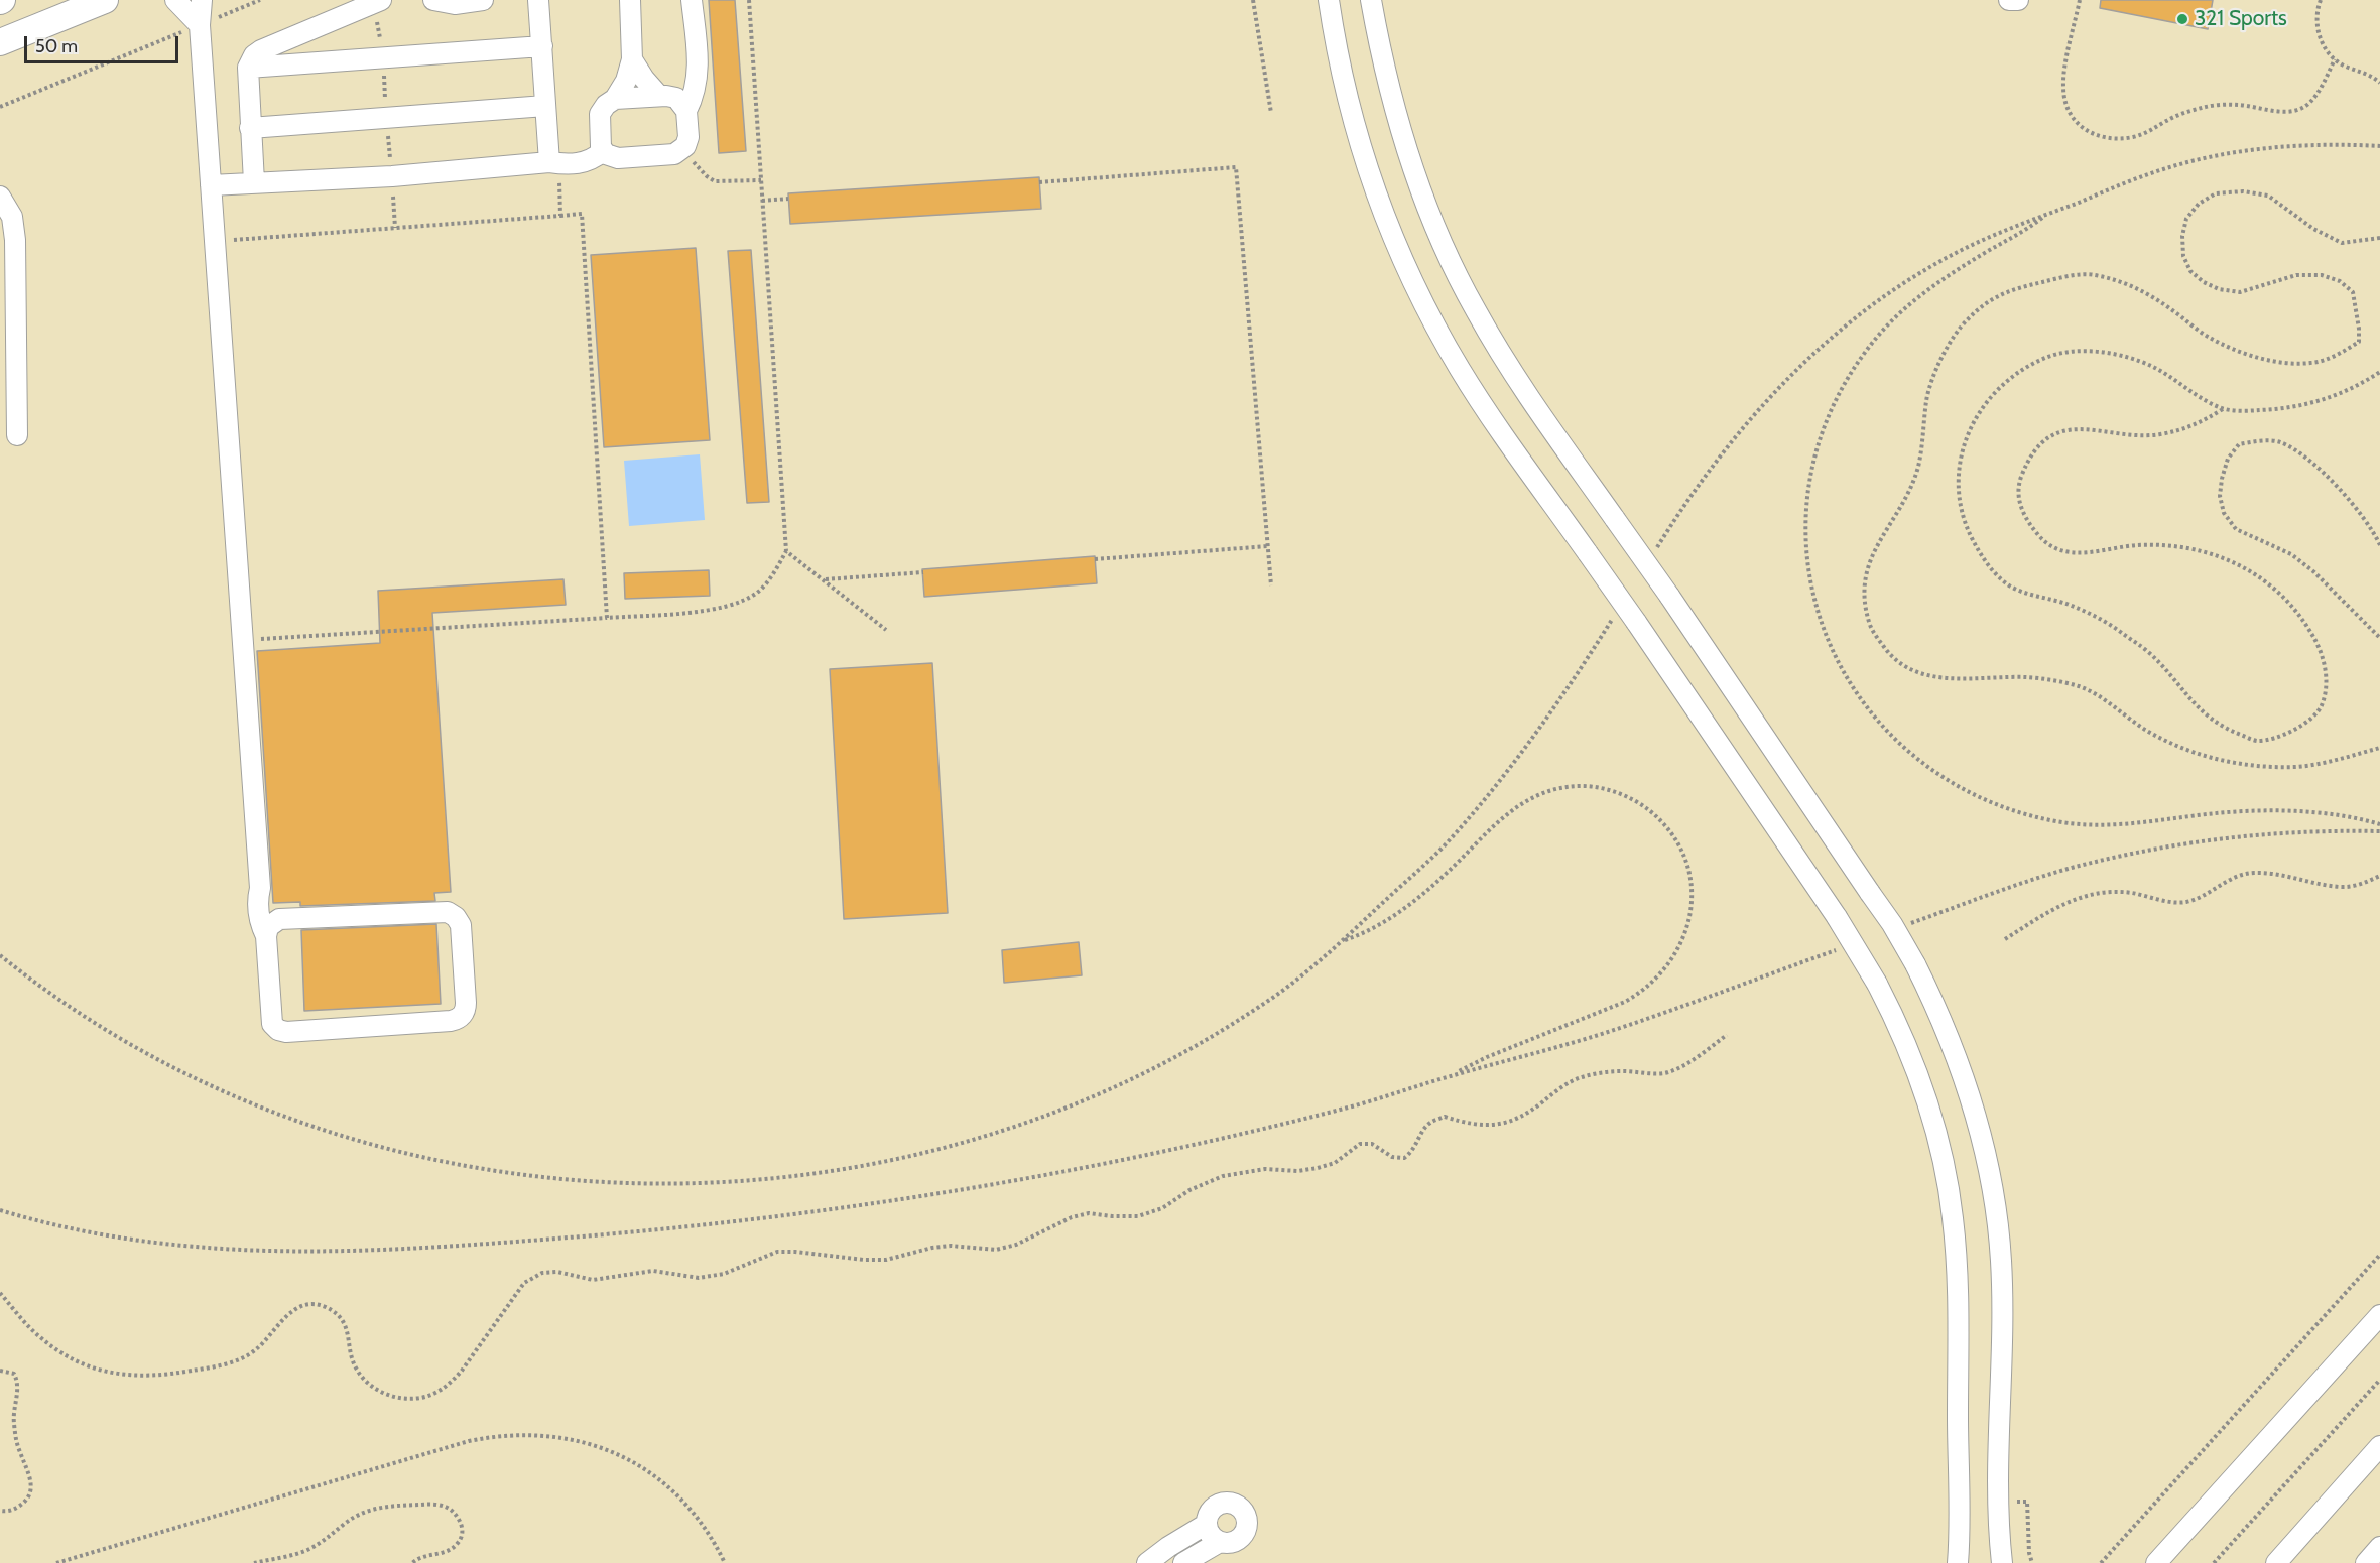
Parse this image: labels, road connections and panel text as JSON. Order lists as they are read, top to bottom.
{
  "places": ["321 Sports"],
  "scale_bar": "50 m"
}
